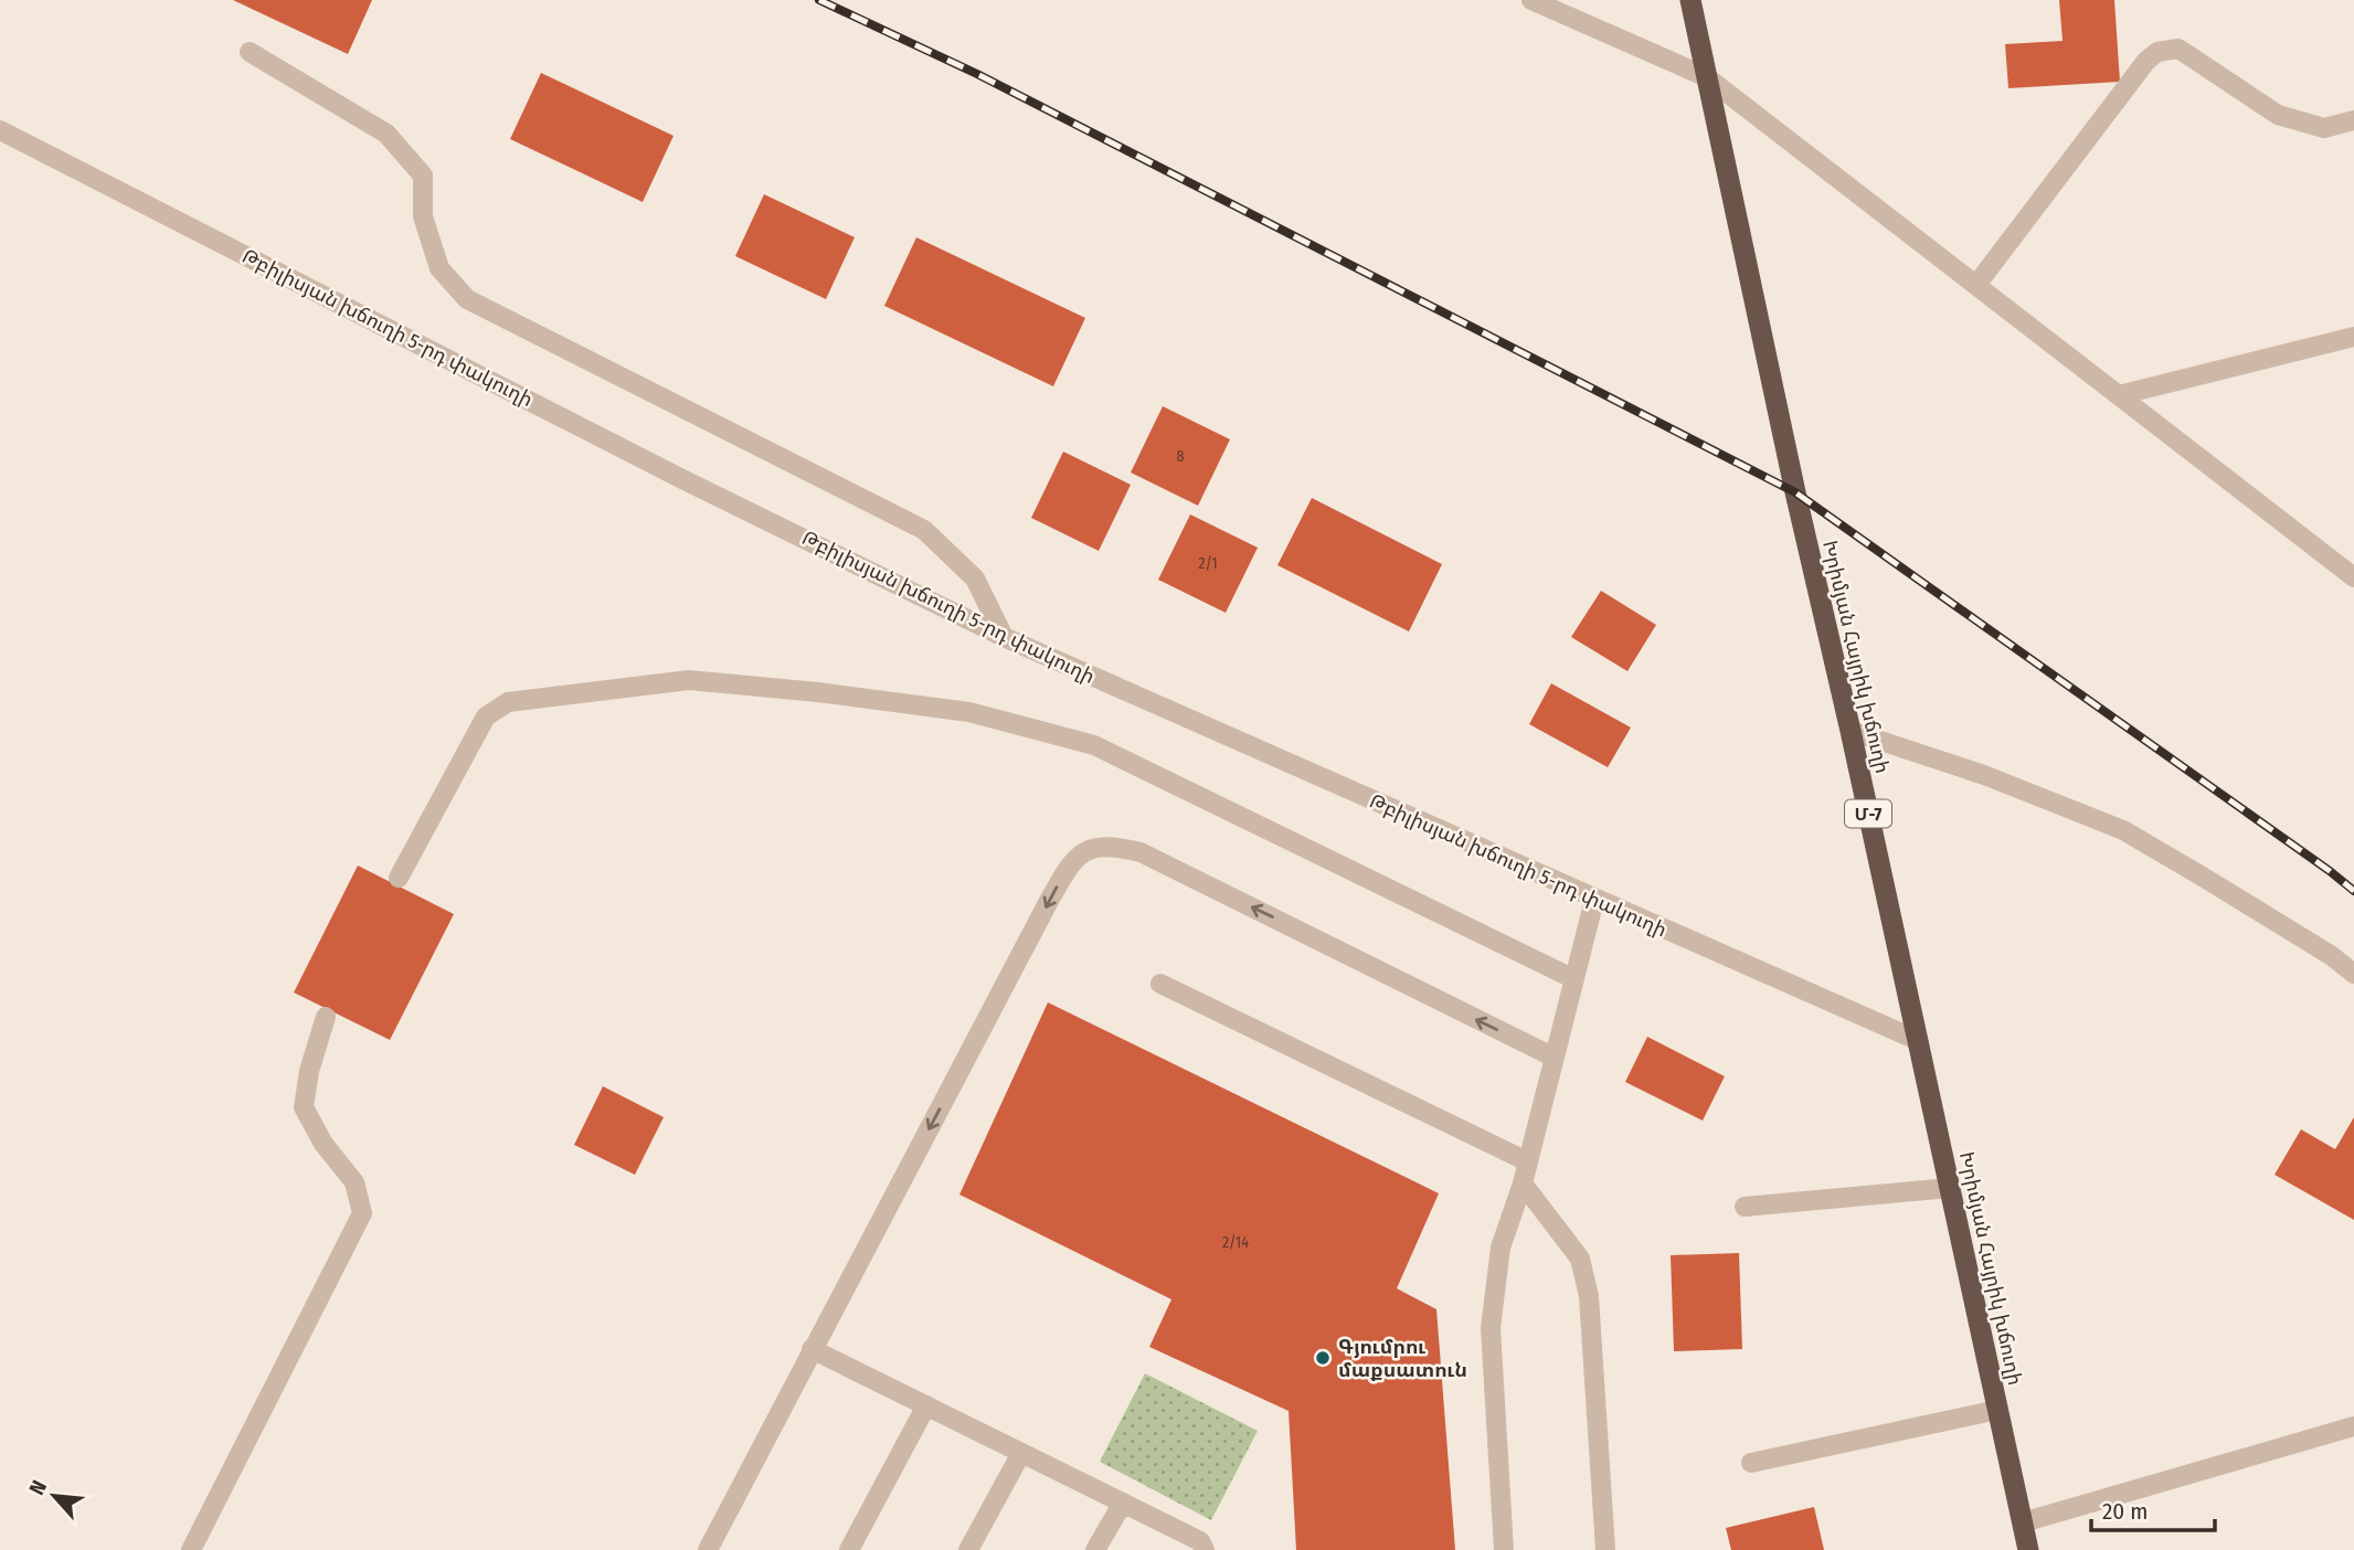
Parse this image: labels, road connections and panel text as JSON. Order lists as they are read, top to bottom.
{
  "streets": {
    "highway": ["Խրիմյան Հայրիկ խճուղի", "Մ-7"],
    "street": ["Թբիլիսյան խճուղի 5-րդ փակուղի"]
  },
  "crossings": [
    ["Թբիլիսյան խճուղի 5-րդ փակուղի", "Խրիմյան Հայրիկ խճուղի"]
  ],
  "places": ["Գյումրու մաքսատուն"],
  "house_numbers": ["8", "2/1", "2/14"],
  "scale_bar": "20 m",
  "north": "top left"
}
